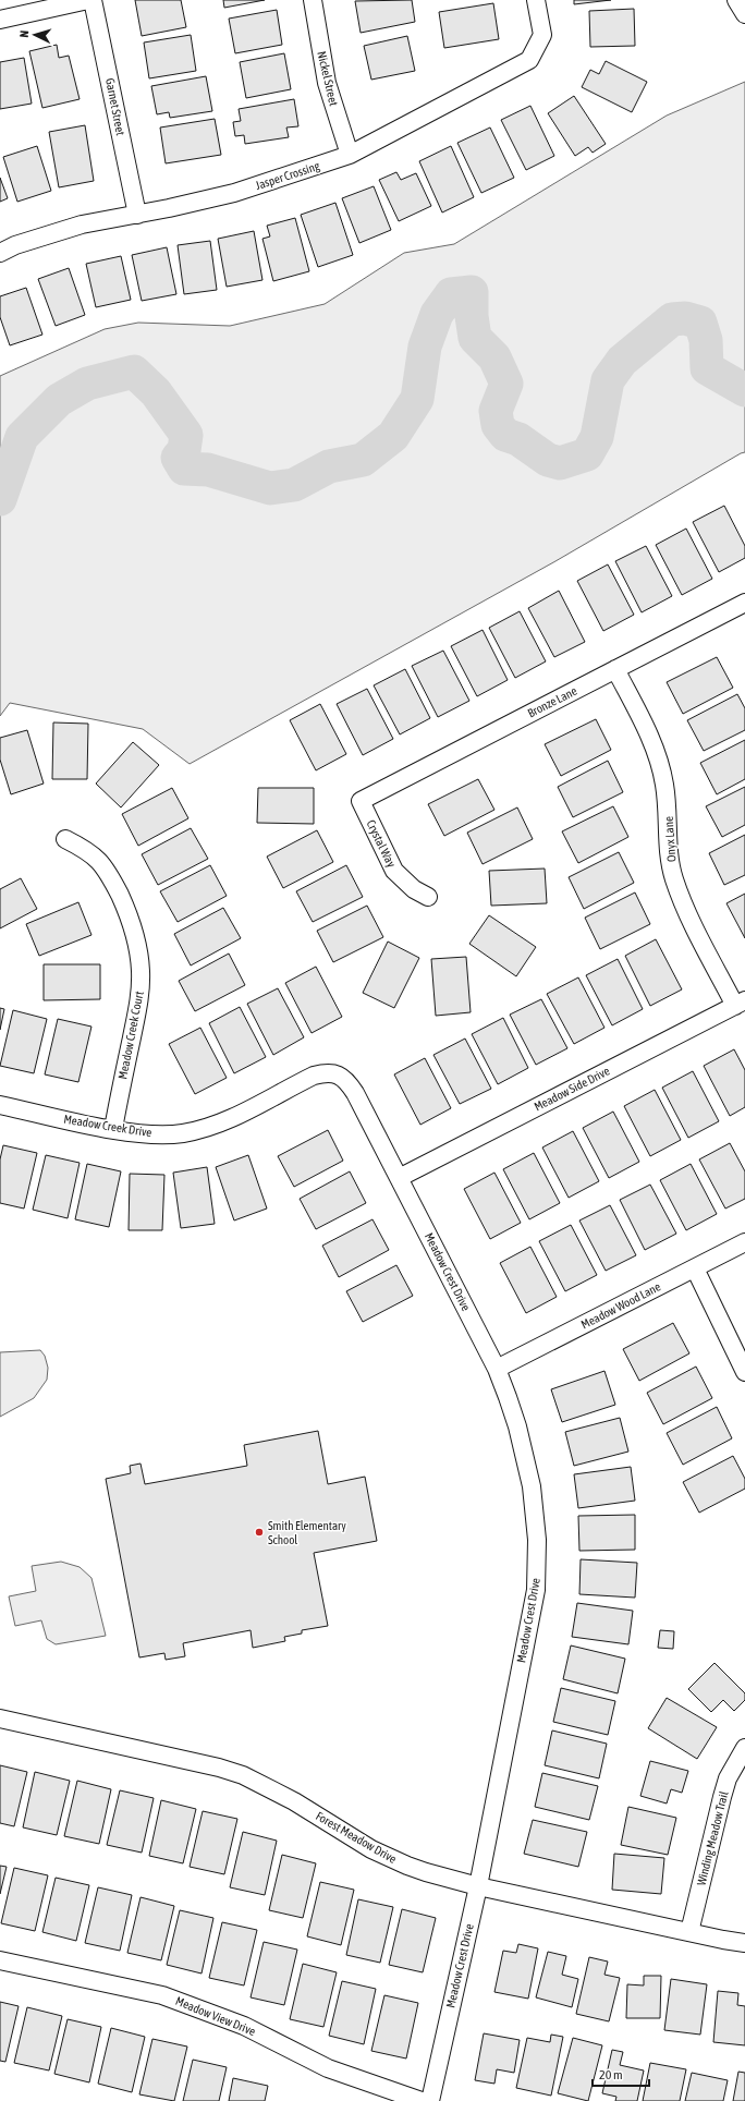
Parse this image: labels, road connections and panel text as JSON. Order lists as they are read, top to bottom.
{
  "streets": {
    "street": [
      "Nickel Street",
      "Garnet Street",
      "Jasper Crossing",
      "Bronze Lane",
      "Onyx Lane",
      "Crystal Way",
      "Meadow Creek Court",
      "Meadow Side Drive",
      "Meadow Creek Drive",
      "Meadow Crest Drive",
      "Meadow Wood Lane",
      "Forest Meadow Drive",
      "Winding Meadow Trail",
      "Meadow View Drive"
    ]
  },
  "crossings": [
    ["Nickel Street", "Jasper Crossing"],
    ["Garnet Street", "Jasper Crossing"],
    ["Bronze Lane", "Onyx Lane"],
    ["Bronze Lane", "Crystal Way"],
    ["Onyx Lane", "Meadow Side Drive"],
    ["Meadow Creek Court", "Meadow Creek Drive"],
    ["Meadow Side Drive", "Meadow Crest Drive"],
    ["Meadow Creek Drive", "Meadow Crest Drive"],
    ["Meadow Crest Drive", "Meadow Wood Lane"],
    ["Meadow Crest Drive", "Forest Meadow Drive"],
    ["Forest Meadow Drive", "Winding Meadow Trail"]
  ],
  "places": ["Smith Elementary School"],
  "scale_bar": "20 m",
  "north": "left"
}
